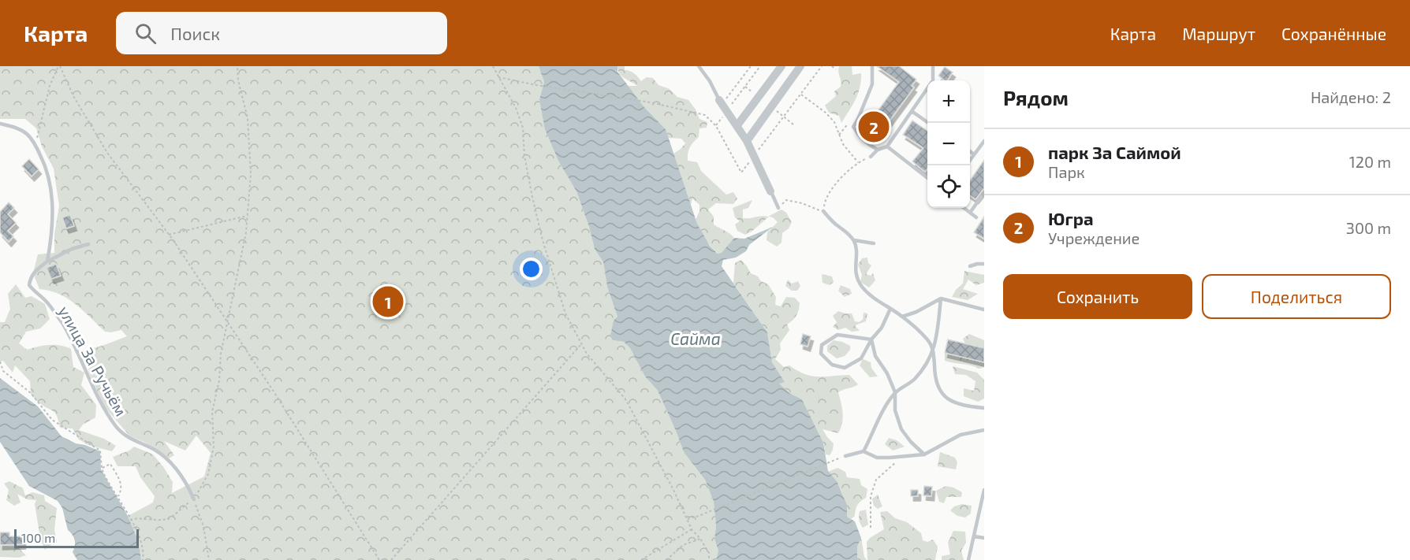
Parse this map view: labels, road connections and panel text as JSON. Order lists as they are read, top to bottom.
{
  "streets": {
    "lane": ["улица За Ручьём"]
  },
  "water": ["Сайма"],
  "scale_bar": "100 m",
  "page": {
    "header": "Карта",
    "search": "Поиск",
    "nav": ["Карта", "Маршрут", "Сохранённые"],
    "heading": ["Рядом", "Найдено: 2"],
    "map_buttons": ["+", "−"],
    "pins": ["2", "1"],
    "list": [
      {
        "mark": "1",
        "name": "парк За Саймой",
        "note": "Парк",
        "value": "120 m"
      },
      {
        "mark": "2",
        "name": "Югра",
        "note": "Учреждение",
        "value": "300 m"
      }
    ],
    "buttons": ["Сохранить", "Поделиться"],
    "scale": "100 m"
  }
}
